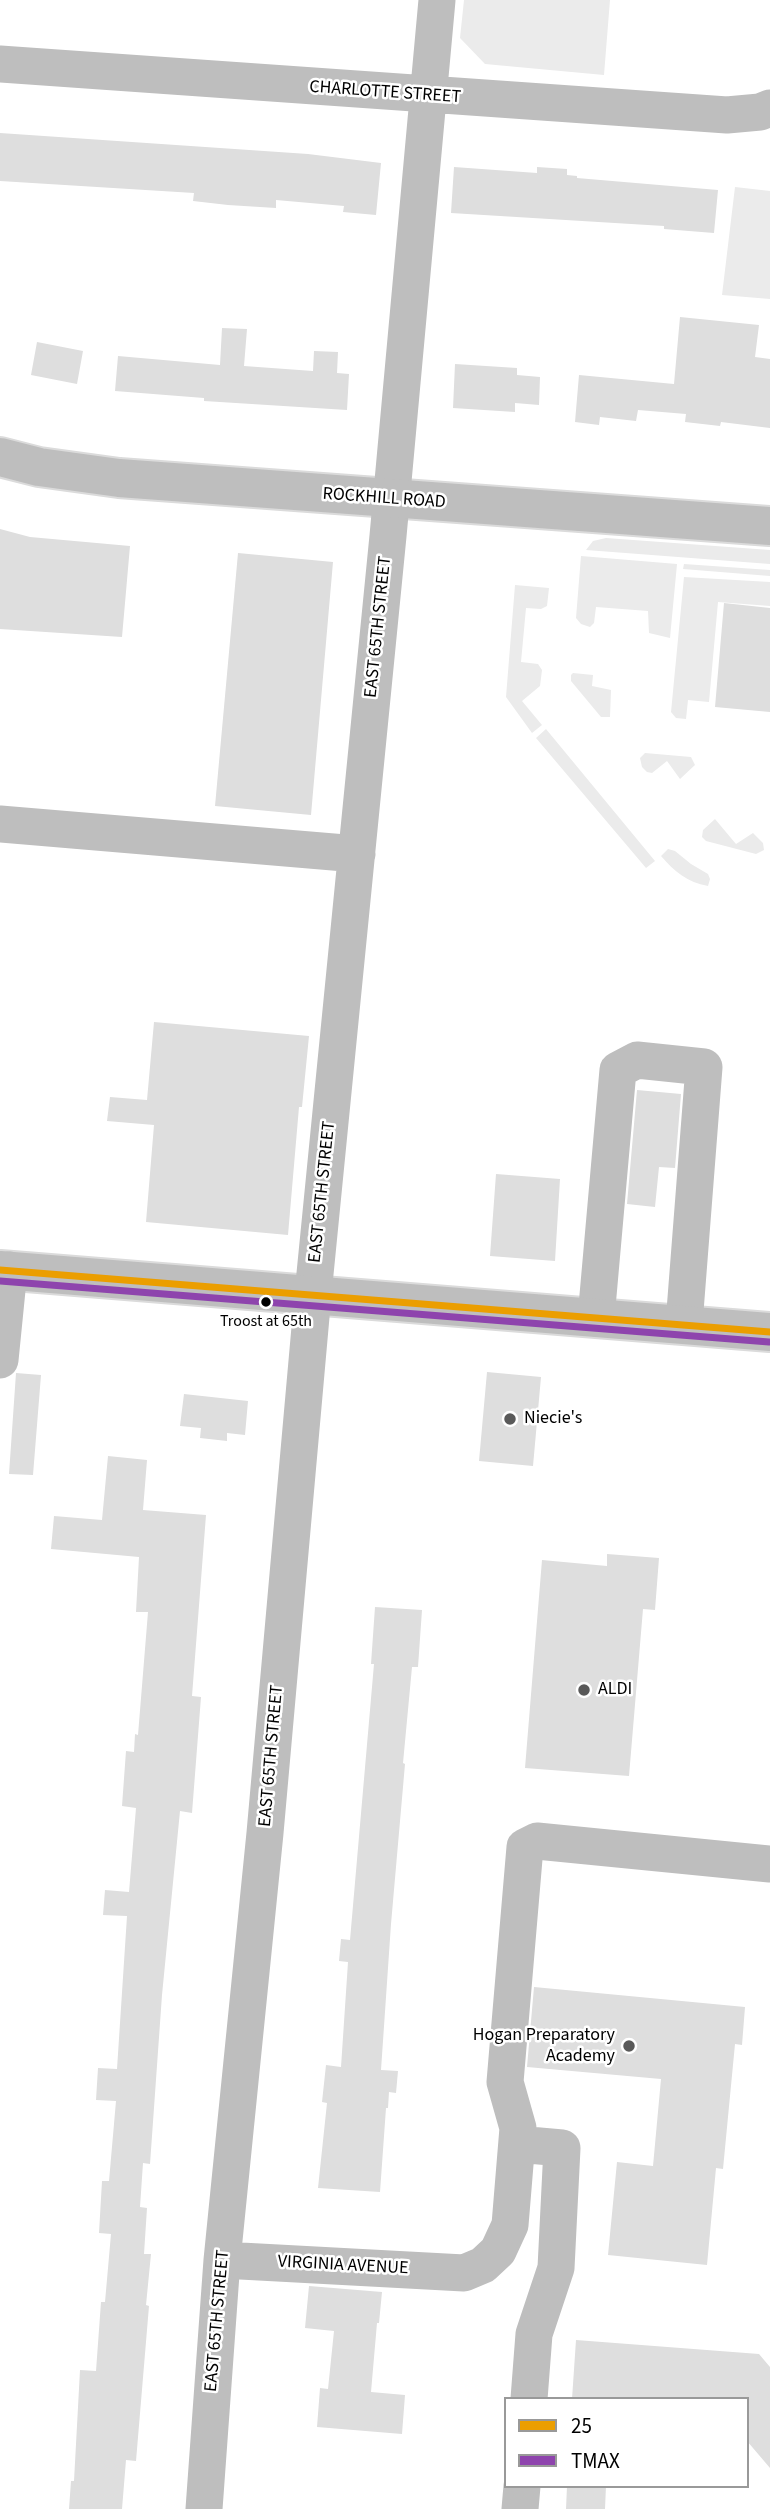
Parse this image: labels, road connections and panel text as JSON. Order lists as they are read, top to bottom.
{
  "streets": {
    "main road": ["ROCKHILL ROAD"],
    "street": ["CHARLOTTE STREET", "EAST 65TH STREET", "VIRGINIA AVENUE"]
  },
  "crossings": [
    ["CHARLOTTE STREET", "EAST 65TH STREET"],
    ["ROCKHILL ROAD", "EAST 65TH STREET"],
    ["EAST 65TH STREET", "VIRGINIA AVENUE"]
  ],
  "places": [
    "Troost at 65th",
    "Niecie's",
    "ALDI",
    "Hogan Preparatory Academy"
  ],
  "lines": ["transit line 25", "transit line TMAX"],
  "legend": ["25", "TMAX"]
}
